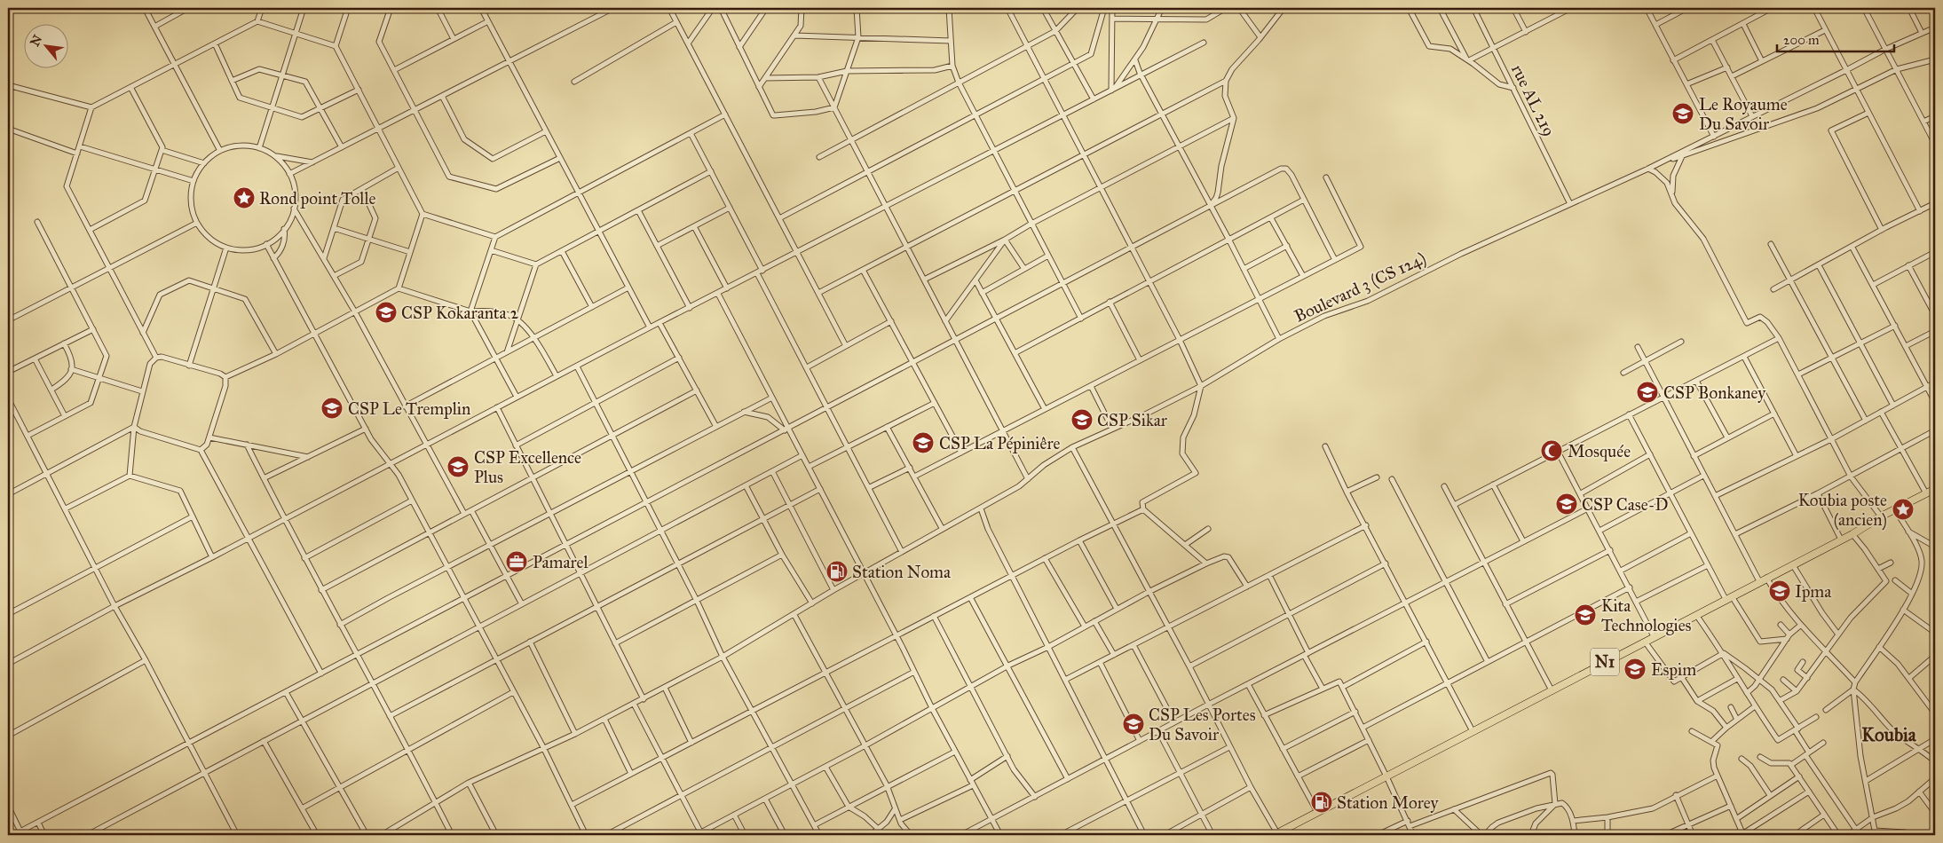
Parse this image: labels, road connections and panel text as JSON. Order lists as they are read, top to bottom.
{
  "streets": {
    "main road": ["N1"],
    "street": ["rue AL 219", "Boulevard 3 (CS 124)"]
  },
  "crossings": [
    ["rue AL 219", "Boulevard 3 (CS 124)"]
  ],
  "districts": ["Koubia"],
  "places": {
    "school or university": [
      "Le Royaume Du Savoir",
      "CSP Kokaranta 2",
      "CSP Bonkaney",
      "CSP Le Tremplin",
      "CSP Sikar",
      "CSP La Pépiniêre",
      "CSP Excellence Plus",
      "CSP Case-D",
      "Ipma",
      "Kita Technologies",
      "Espim",
      "CSP Les Portes Du Savoir"
    ],
    "place": ["Rond point Tolle", "Koubia poste (ancien)"],
    "mosque": ["Mosquée"],
    "office": ["Pamarel"],
    "fuel station": ["Station Noma", "Station Morey"]
  },
  "scale_bar": "200 m",
  "north": "top left"
}
